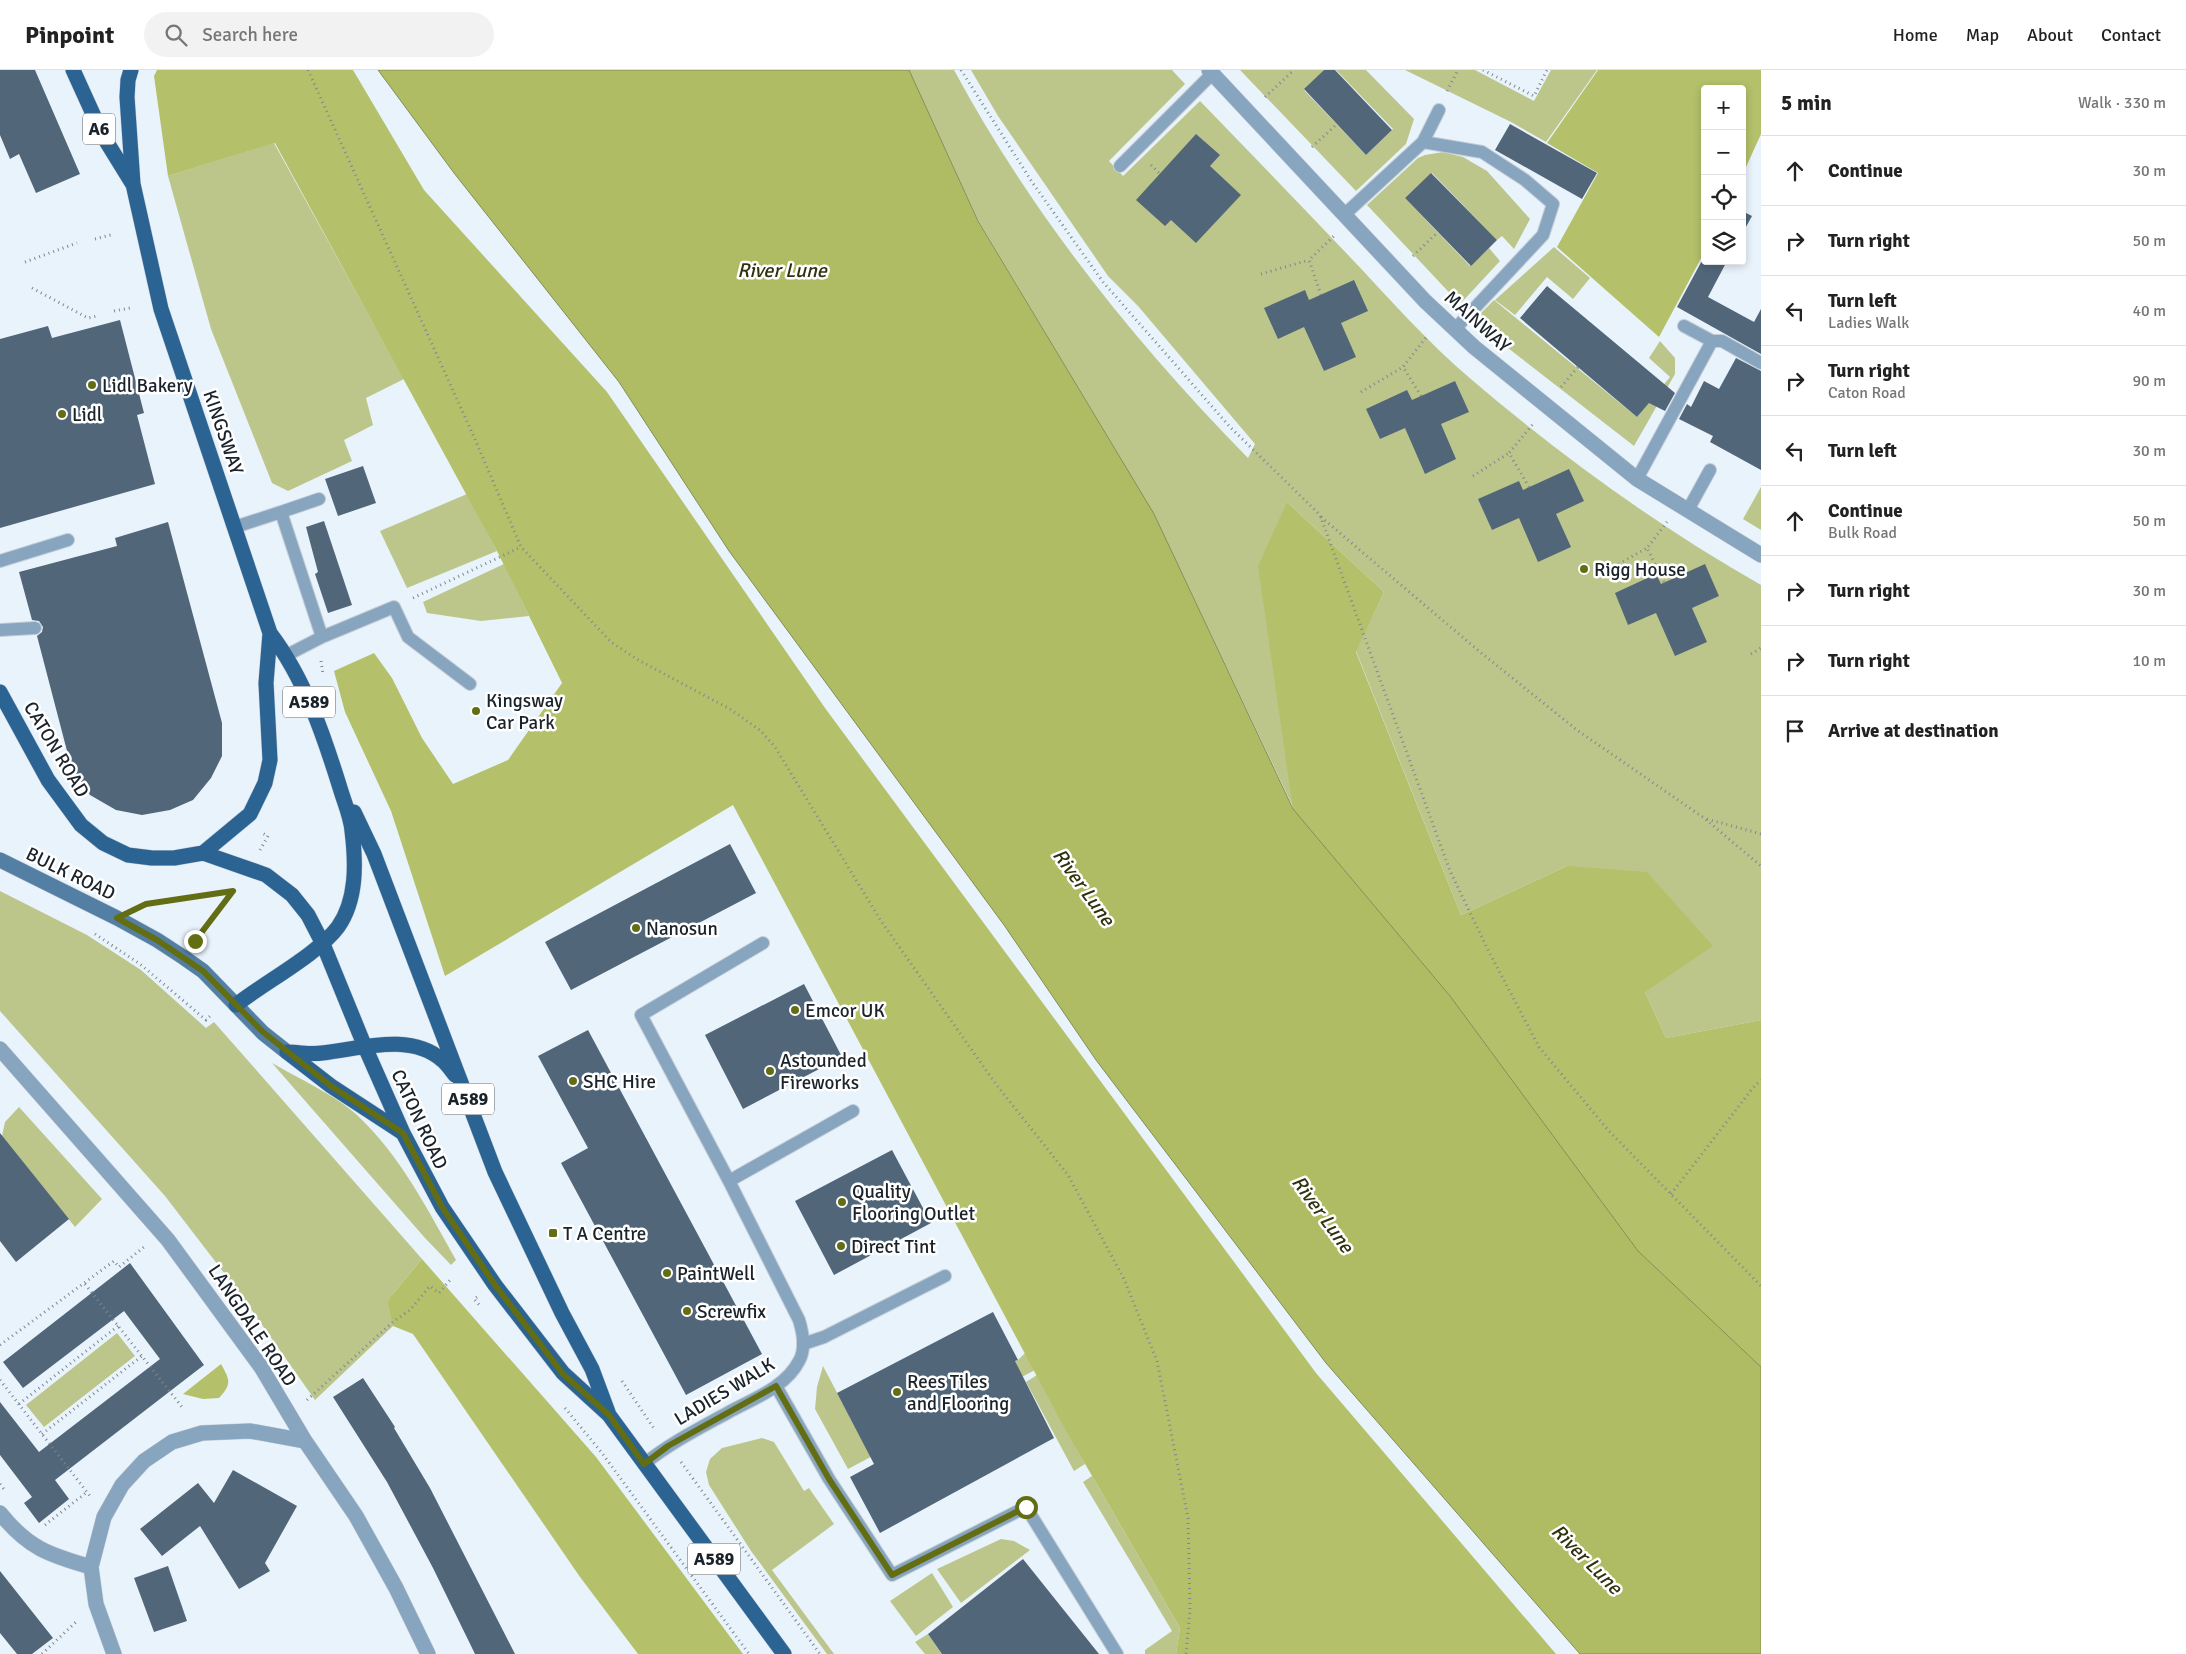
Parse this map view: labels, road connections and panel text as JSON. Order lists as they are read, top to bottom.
{
  "streets": {
    "main road": [
      "A6",
      "KINGSWAY",
      "A589",
      "CATON ROAD"
    ],
    "street": ["MAINWAY", "BULK ROAD", "LANGDALE ROAD"],
    "lane": ["LADIES WALK"]
  },
  "crossings": [
    ["A6", "KINGSWAY"],
    ["A6", "A589"],
    ["KINGSWAY", "A589"],
    ["A589", "CATON ROAD"],
    ["CATON ROAD", "LADIES WALK"]
  ],
  "water": ["River Lune"],
  "places": {
    "other": [
      "Lidl Bakery",
      "Lidl",
      "Rigg House",
      "Kingsway Car Park",
      "Nanosun",
      "Emcor UK",
      "Astounded Fireworks",
      "SHC Hire",
      "Quality Flooring Outlet",
      "Direct Tint",
      "PaintWell",
      "Screwfix",
      "Rees Tiles and Flooring"
    ],
    "transit": ["T A Centre"]
  },
  "page": {
    "header": "Pinpoint",
    "search": "Search here",
    "nav": [
      "Home",
      "Map",
      "About",
      "Contact"
    ],
    "heading": ["5 min", "Walk · 330 m"],
    "map_buttons": ["+", "−"],
    "list": [
      ["Continue", "30 m"],
      ["Turn right", "50 m"],
      ["Turn left", "Ladies Walk", "40 m"],
      ["Turn right", "Caton Road", "90 m"],
      ["Turn left", "30 m"],
      ["Continue", "Bulk Road", "50 m"],
      ["Turn right", "30 m"],
      ["Turn right", "10 m"],
      "Arrive at destination"
    ]
  }
}
